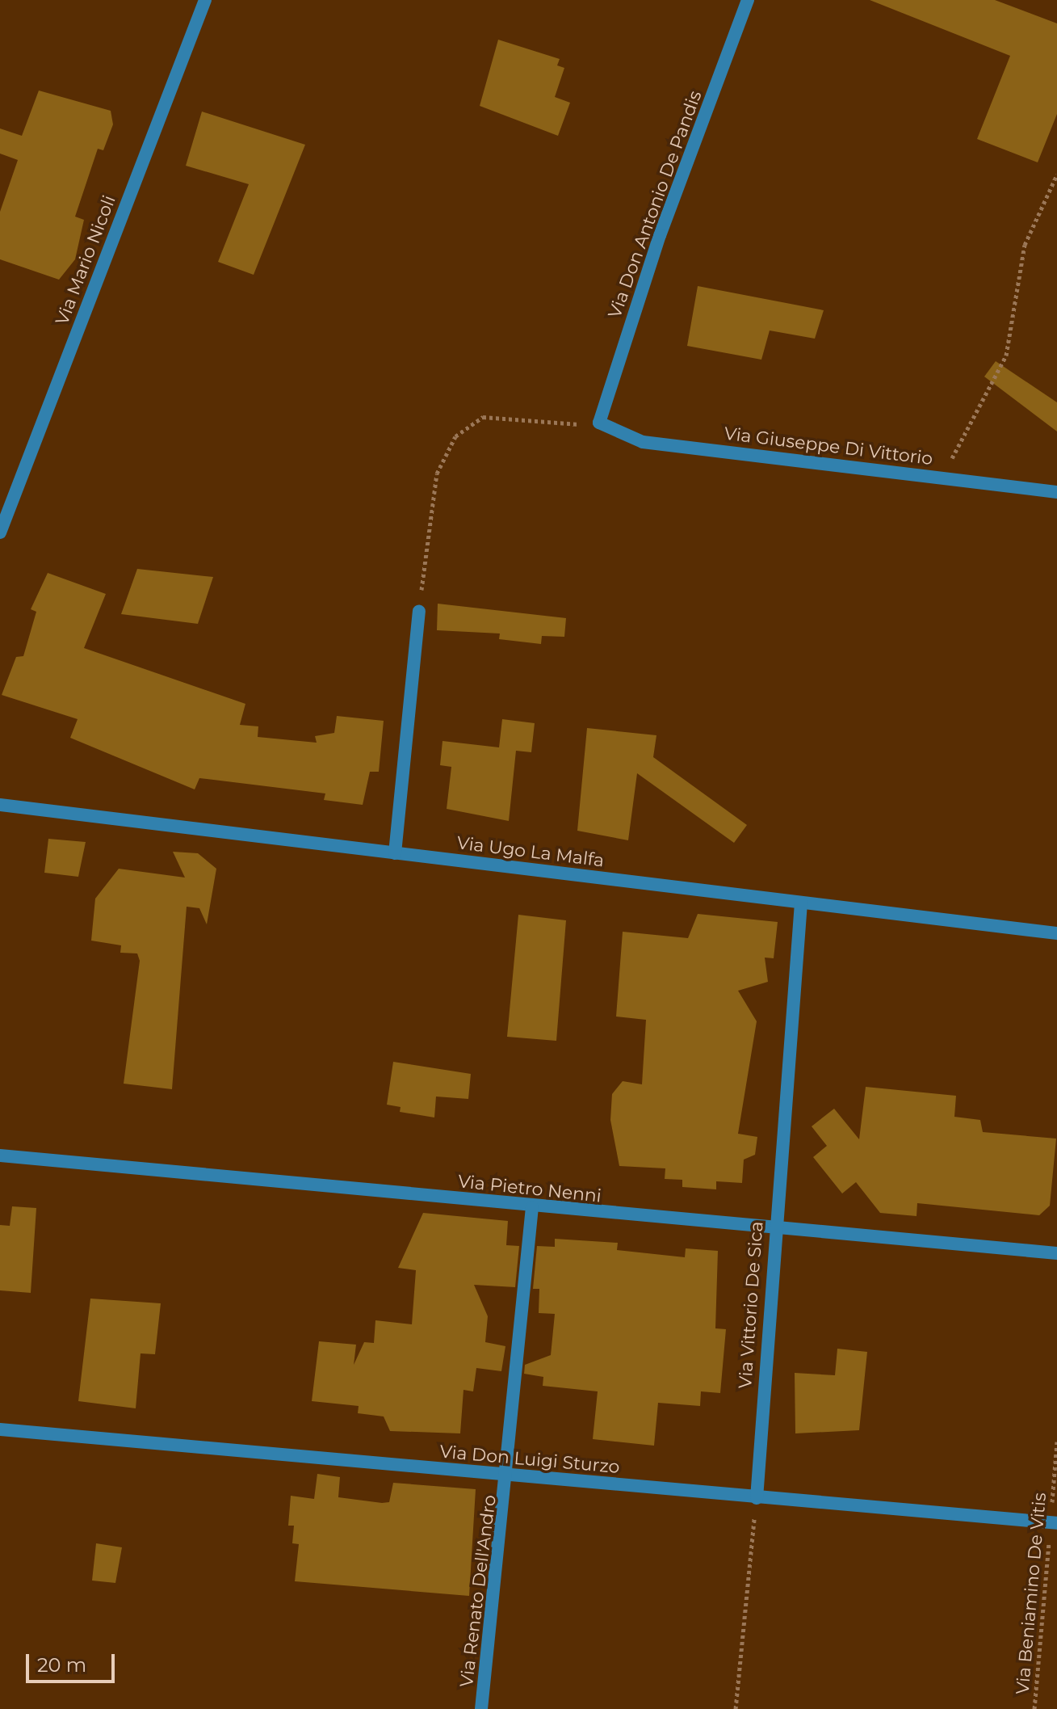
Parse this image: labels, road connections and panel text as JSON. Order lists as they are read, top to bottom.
{
  "streets": {
    "street": [
      "Via Don Antonio De Pandis",
      "Via Mario Nicoli",
      "Via Giuseppe Di Vittorio",
      "Via Ugo La Malfa",
      "Via Pietro Nenni",
      "Via Vittorio De Sica",
      "Via Don Luigi Sturzo",
      "Via Renato Dell'Andro"
    ],
    "path": ["Via Beniamino De Vitis"]
  },
  "crossings": [
    ["Via Don Antonio De Pandis", "Via Giuseppe Di Vittorio"],
    ["Via Ugo La Malfa", "Via Vittorio De Sica"],
    ["Via Pietro Nenni", "Via Vittorio De Sica"],
    ["Via Pietro Nenni", "Via Renato Dell'Andro"],
    ["Via Vittorio De Sica", "Via Don Luigi Sturzo"],
    ["Via Don Luigi Sturzo", "Via Renato Dell'Andro"],
    ["Via Don Luigi Sturzo", "Via Beniamino De Vitis"]
  ],
  "scale_bar": "20 m"
}
